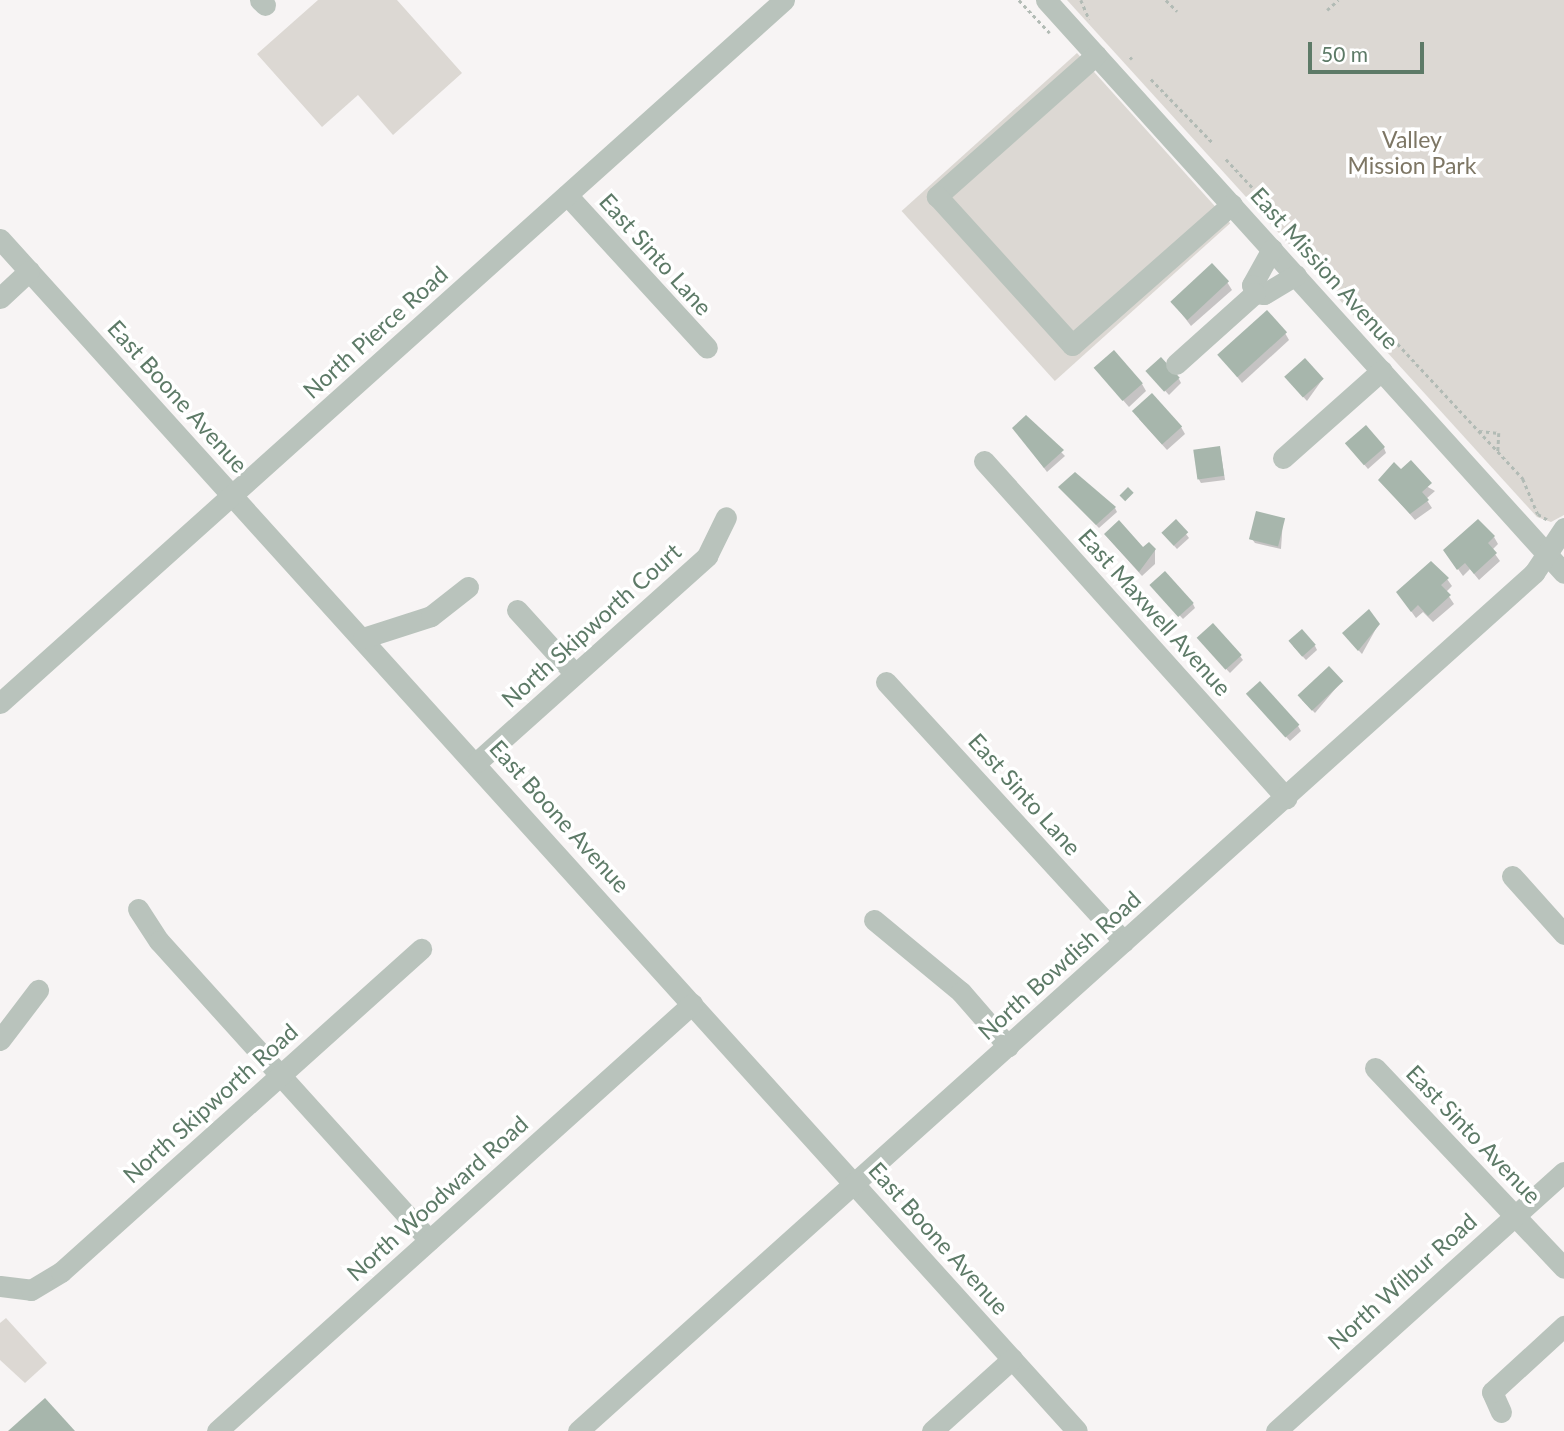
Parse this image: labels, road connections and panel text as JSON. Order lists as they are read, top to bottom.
{
  "streets": {
    "street": [
      "East Sinto Lane",
      "East Mission Avenue",
      "North Pierce Road",
      "East Boone Avenue",
      "East Maxwell Avenue",
      "North Skipworth Court",
      "North Bowdish Road",
      "North Skipworth Road",
      "East Sinto Avenue",
      "North Woodward Road",
      "North Wilbur Road"
    ]
  },
  "crossings": [
    ["East Sinto Lane", "North Pierce Road"],
    ["East Sinto Lane", "North Bowdish Road"],
    ["East Mission Avenue", "North Bowdish Road"],
    ["North Pierce Road", "East Boone Avenue"],
    ["East Boone Avenue", "North Skipworth Court"],
    ["East Boone Avenue", "North Bowdish Road"],
    ["East Boone Avenue", "North Woodward Road"],
    ["East Maxwell Avenue", "North Bowdish Road"],
    ["East Sinto Avenue", "North Wilbur Road"]
  ],
  "parks": ["Valley Mission Park"],
  "scale_bar": "50 m"
}
